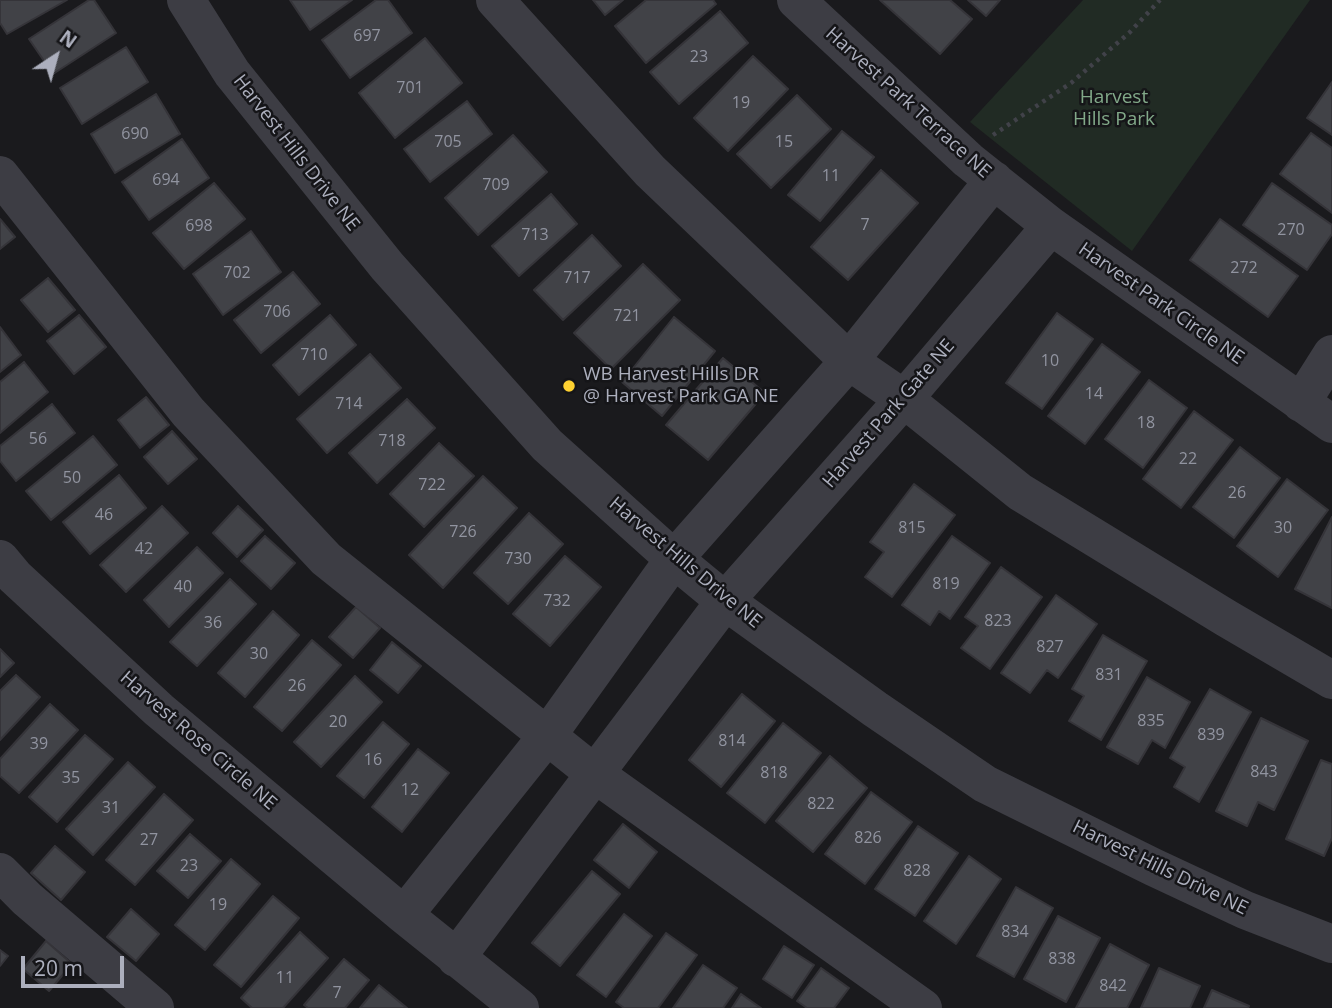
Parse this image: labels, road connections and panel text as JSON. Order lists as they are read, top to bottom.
{
  "streets": {
    "street": [
      "Harvest Park Terrace NE",
      "Harvest Hills Drive NE",
      "Harvest Park Circle NE",
      "Harvest Park Gate NE",
      "Harvest Rose Circle NE"
    ]
  },
  "crossings": [
    ["Harvest Park Terrace NE", "Harvest Park Circle NE"],
    ["Harvest Park Terrace NE", "Harvest Park Gate NE"],
    ["Harvest Hills Drive NE", "Harvest Park Gate NE"],
    ["Harvest Park Circle NE", "Harvest Park Gate NE"]
  ],
  "parks": ["Harvest Hills Park"],
  "places": ["WB Harvest Hills DR @ Harvest Park GA NE"],
  "house_numbers": [
    "697",
    "23",
    "701",
    "19",
    "690",
    "705",
    "15",
    "11",
    "694",
    "709",
    "7",
    "698",
    "270",
    "713",
    "272",
    "702",
    "717",
    "706",
    "721",
    "710",
    "10",
    "14",
    "714",
    "18",
    "56",
    "718",
    "22",
    "50",
    "722",
    "26",
    "46",
    "815",
    "30",
    "726",
    "42",
    "730",
    "819",
    "40",
    "732",
    "823",
    "36",
    "827",
    "30",
    "831",
    "26",
    "835",
    "20",
    "839",
    "814",
    "39",
    "16",
    "843",
    "818",
    "35",
    "12",
    "822",
    "31",
    "826",
    "27",
    "23",
    "828",
    "19",
    "834",
    "838",
    "11",
    "842",
    "7"
  ],
  "scale_bar": "20 m",
  "north": "top right"
}
